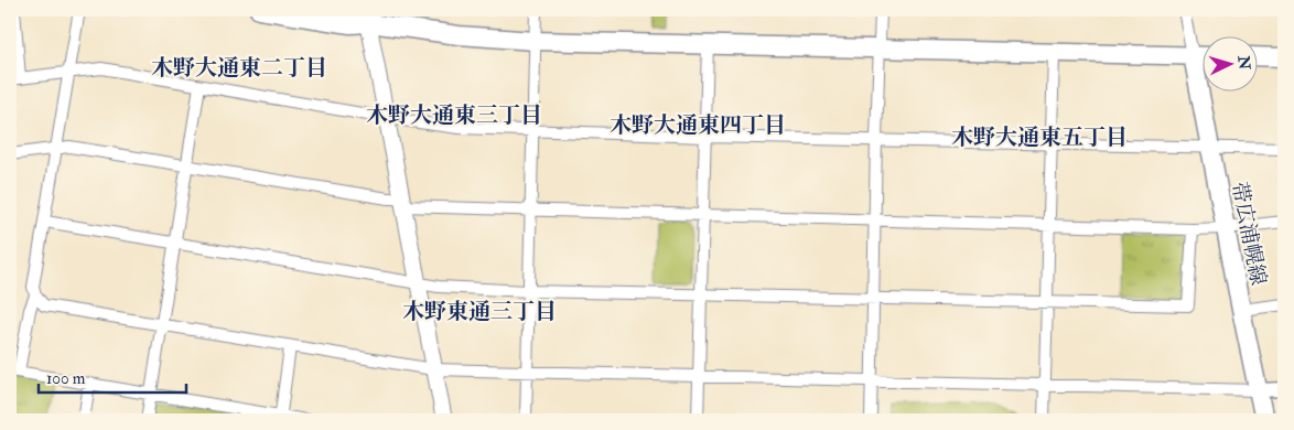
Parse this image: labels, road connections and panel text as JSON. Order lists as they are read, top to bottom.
{
  "streets": {
    "main road": ["帯広浦幌線"]
  },
  "districts": [
    "木野大通東二丁目",
    "木野大通東三丁目",
    "木野大通東四丁目",
    "木野大通東五丁目",
    "木野東通三丁目"
  ],
  "scale_bar": "100 m",
  "north": "right"
}
